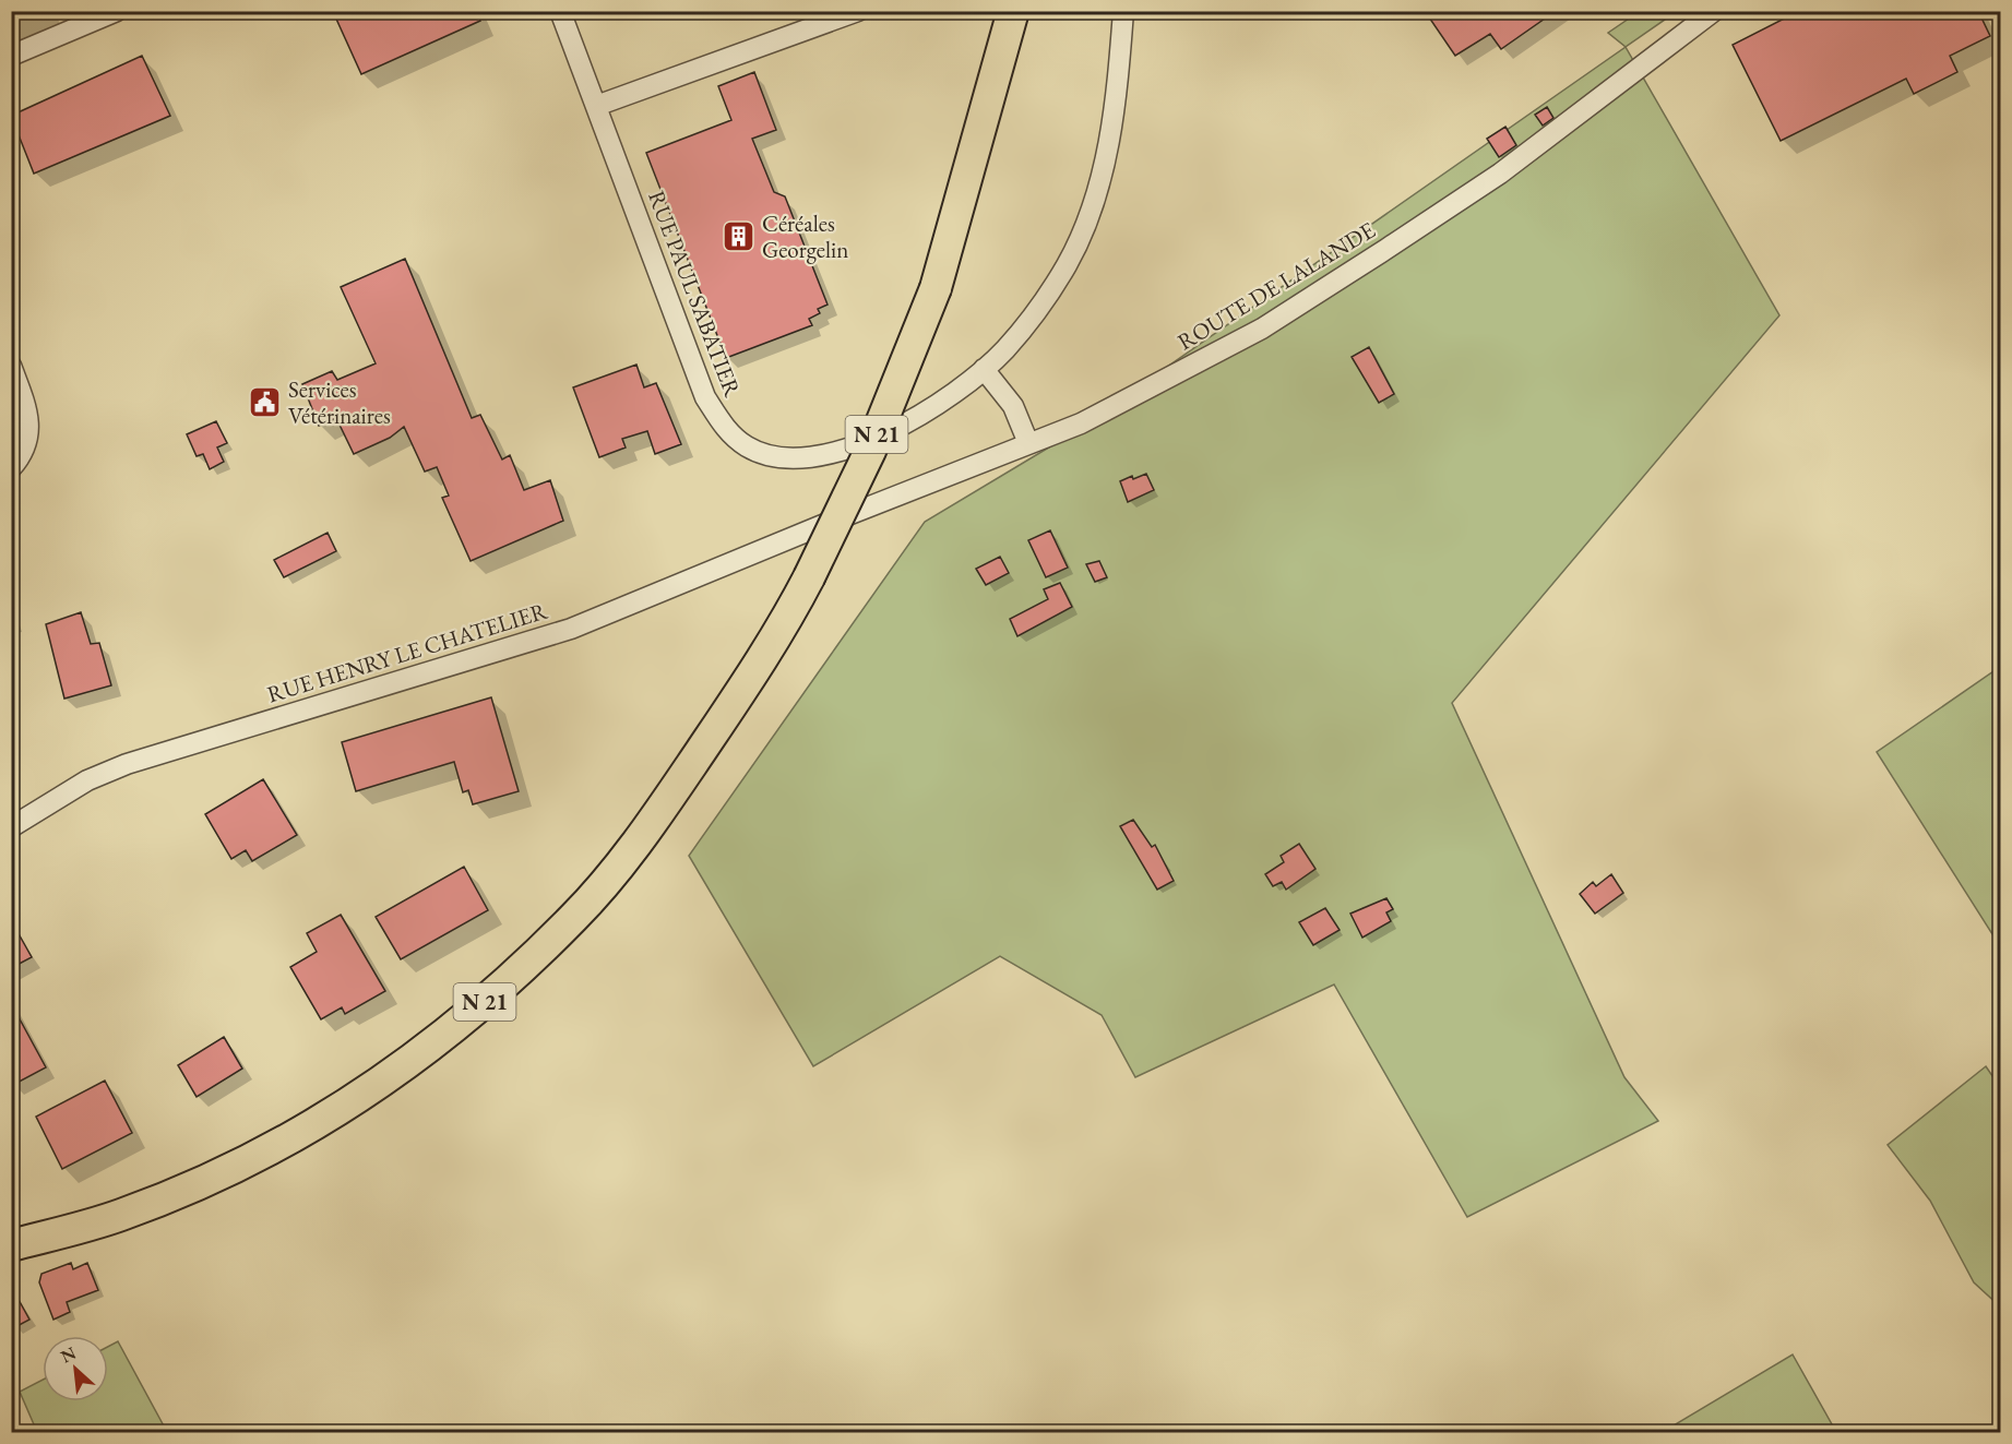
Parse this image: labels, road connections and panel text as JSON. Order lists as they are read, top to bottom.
{
  "streets": {
    "main road": ["N 21"],
    "street": ["ROUTE DE LALANDE", "RUE PAUL SABATIER", "RUE HENRY LE CHATELIER"]
  },
  "crossings": [
    ["ROUTE DE LALANDE", "RUE HENRY LE CHATELIER"]
  ],
  "places": {
    "building": ["Céréales Georgelin"],
    "public building": ["Services Vétérinaires"]
  },
  "north": "top left"
}
